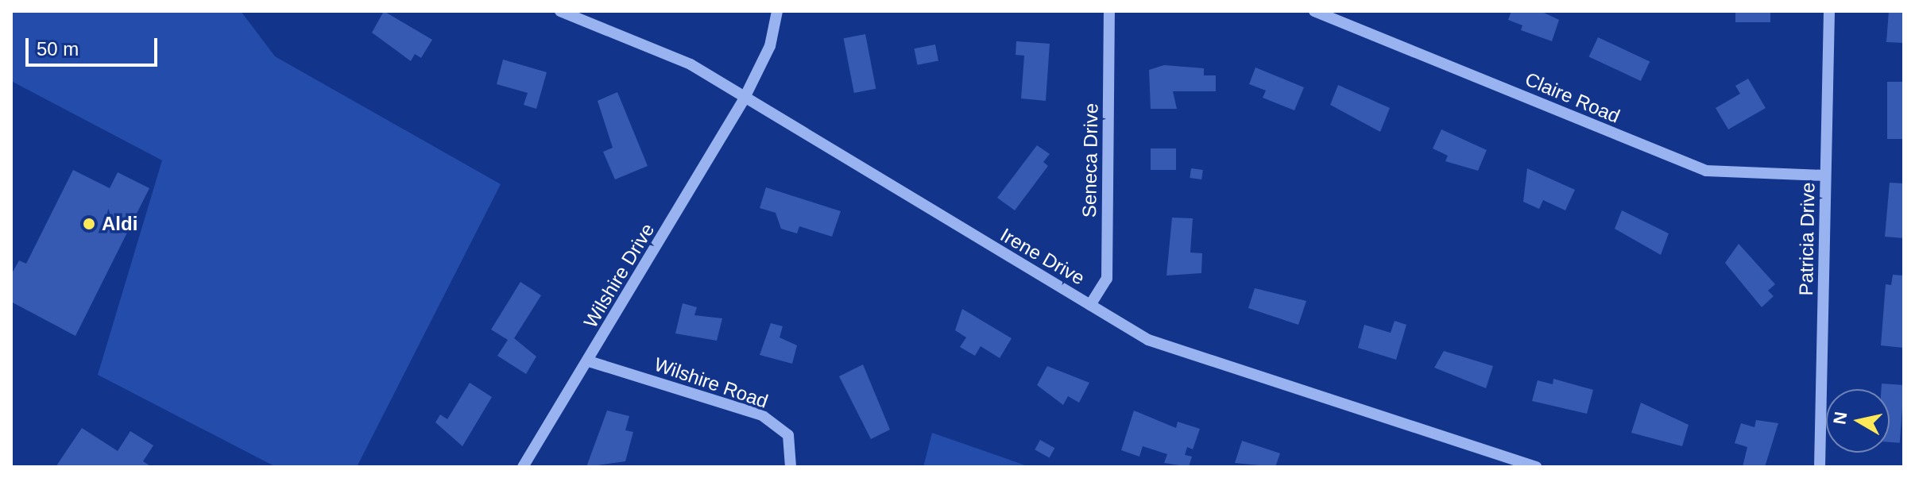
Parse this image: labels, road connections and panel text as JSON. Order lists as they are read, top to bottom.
{
  "streets": {
    "street": [
      "Claire Road",
      "Seneca Drive",
      "Patricia Drive",
      "Irene Drive",
      "Wilshire Drive",
      "Wilshire Road"
    ]
  },
  "crossings": [
    ["Claire Road", "Patricia Drive"],
    ["Seneca Drive", "Irene Drive"],
    ["Irene Drive", "Wilshire Drive"],
    ["Wilshire Drive", "Wilshire Road"]
  ],
  "places": ["Aldi"],
  "scale_bar": "50 m",
  "north": "left"
}
